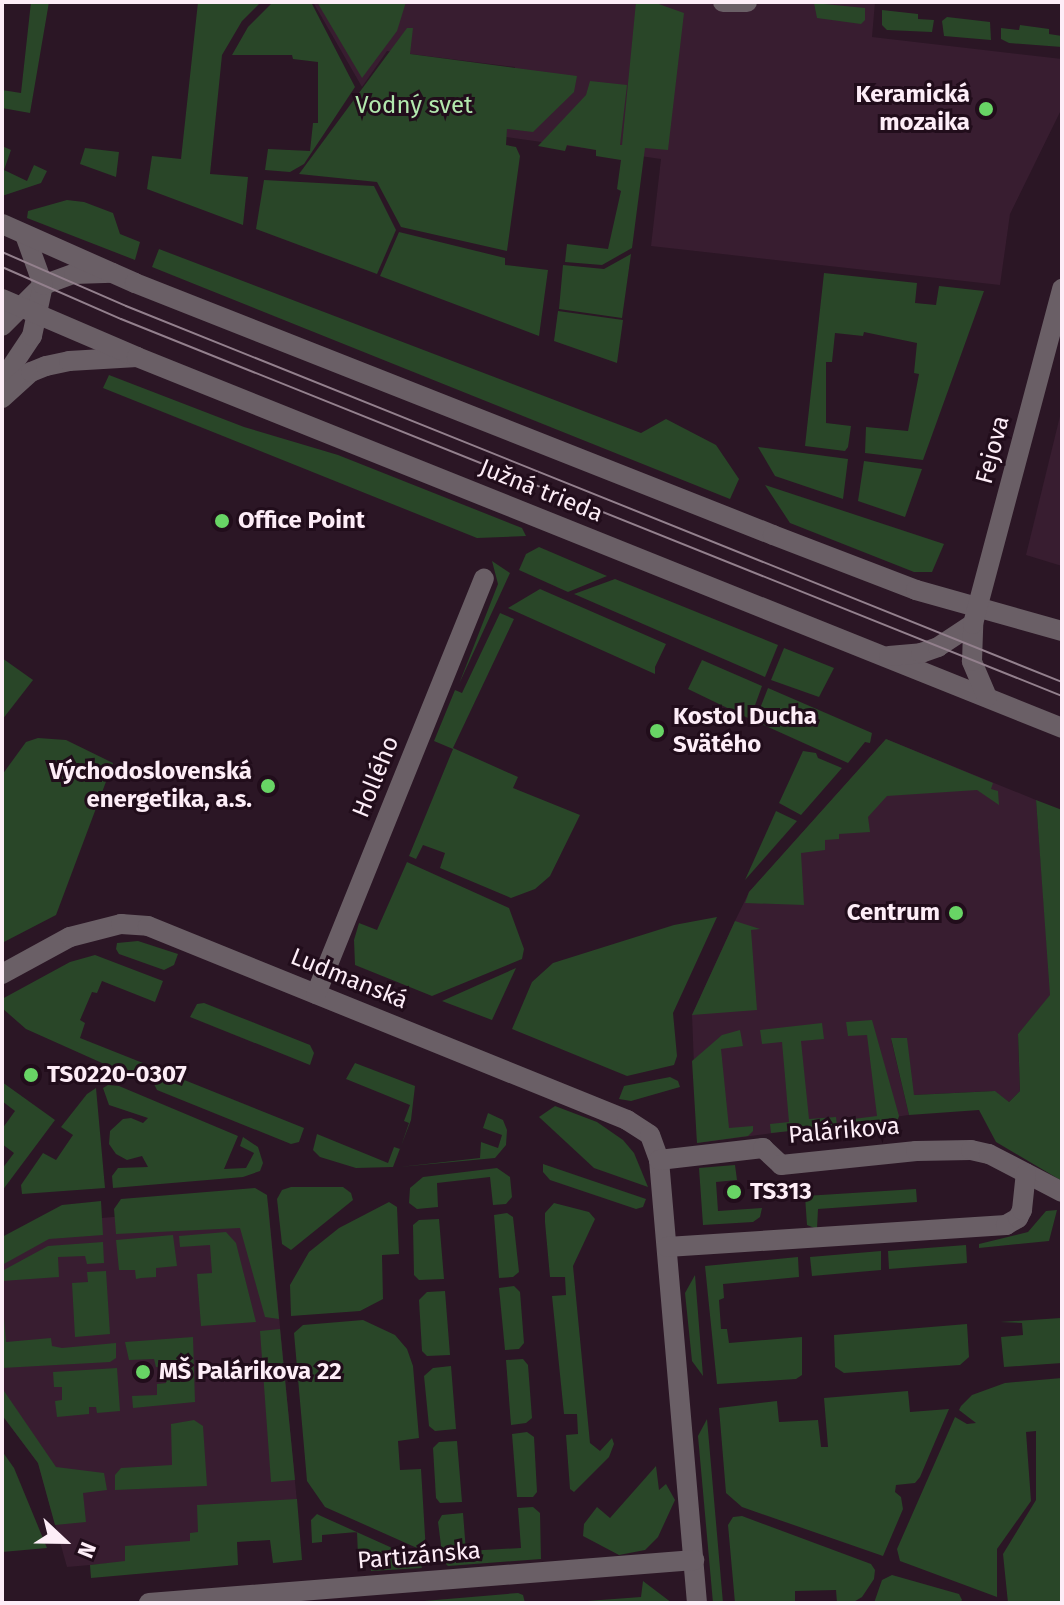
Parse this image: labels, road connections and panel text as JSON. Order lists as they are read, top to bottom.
{
  "streets": {
    "street": [
      "Fejova",
      "Južná trieda",
      "Hollého",
      "Ludmanská",
      "Palárikova",
      "Partizánska"
    ]
  },
  "crossings": [
    ["Fejova", "Južná trieda"],
    ["Hollého", "Ludmanská"],
    ["Ludmanská", "Palárikova"]
  ],
  "parks": ["Vodný svet"],
  "places": [
    "Keramická mozaika",
    "Office Point",
    "Kostol Ducha Svätého",
    "Východoslovenská energetika, a.s.",
    "Centrum",
    "TS0220-0307",
    "TS313",
    "MŠ Palárikova 22"
  ],
  "north": "right"
}
